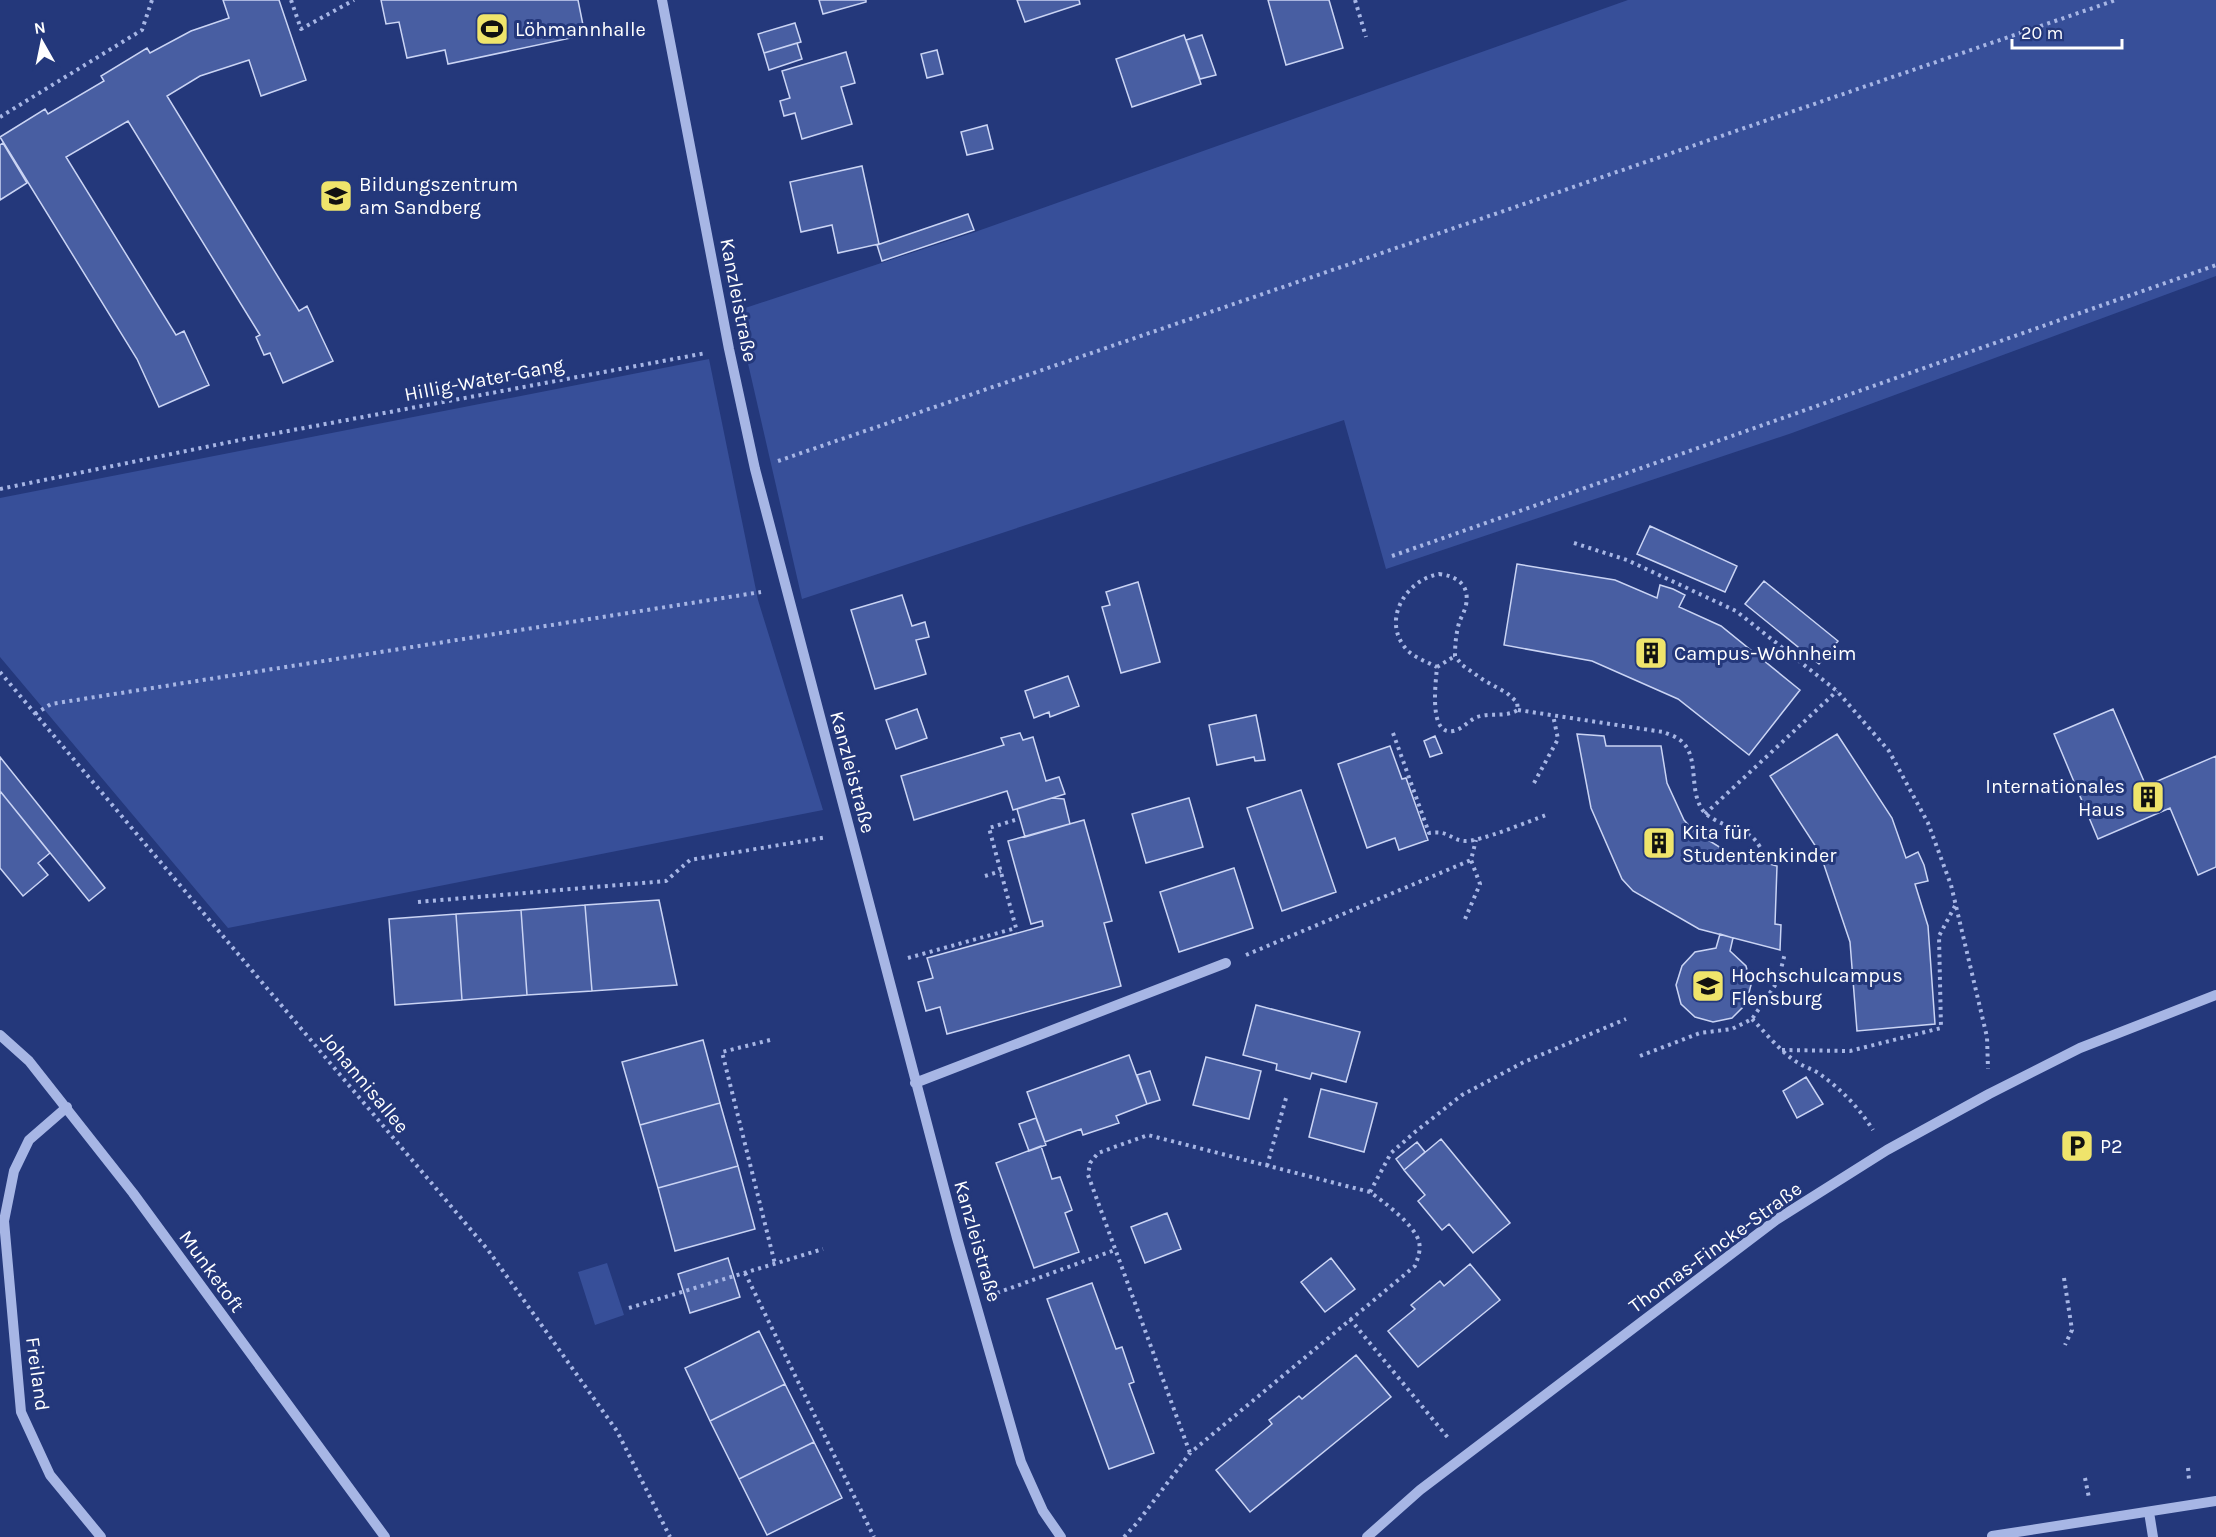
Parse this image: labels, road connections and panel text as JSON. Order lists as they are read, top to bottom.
{
  "streets": {
    "street": [
      "Kanzleistraße",
      "Thomas-Fincke-Straße",
      "Munketoft",
      "Freiland"
    ],
    "path": ["Hillig-Water-Gang", "Johannisallee"]
  },
  "crossings": [
    ["Kanzleistraße", "Hillig-Water-Gang"],
    ["Munketoft", "Freiland"]
  ],
  "places": {
    "sports": ["Löhmannhalle"],
    "school or university": ["Bildungszentrum am Sandberg", "Hochschulcampus Flensburg"],
    "building": ["Campus-Wohnheim", "Internationales Haus", "Kita für Studentenkinder"],
    "parking": ["P2"]
  },
  "scale_bar": "20 m",
  "north": "top"
}
